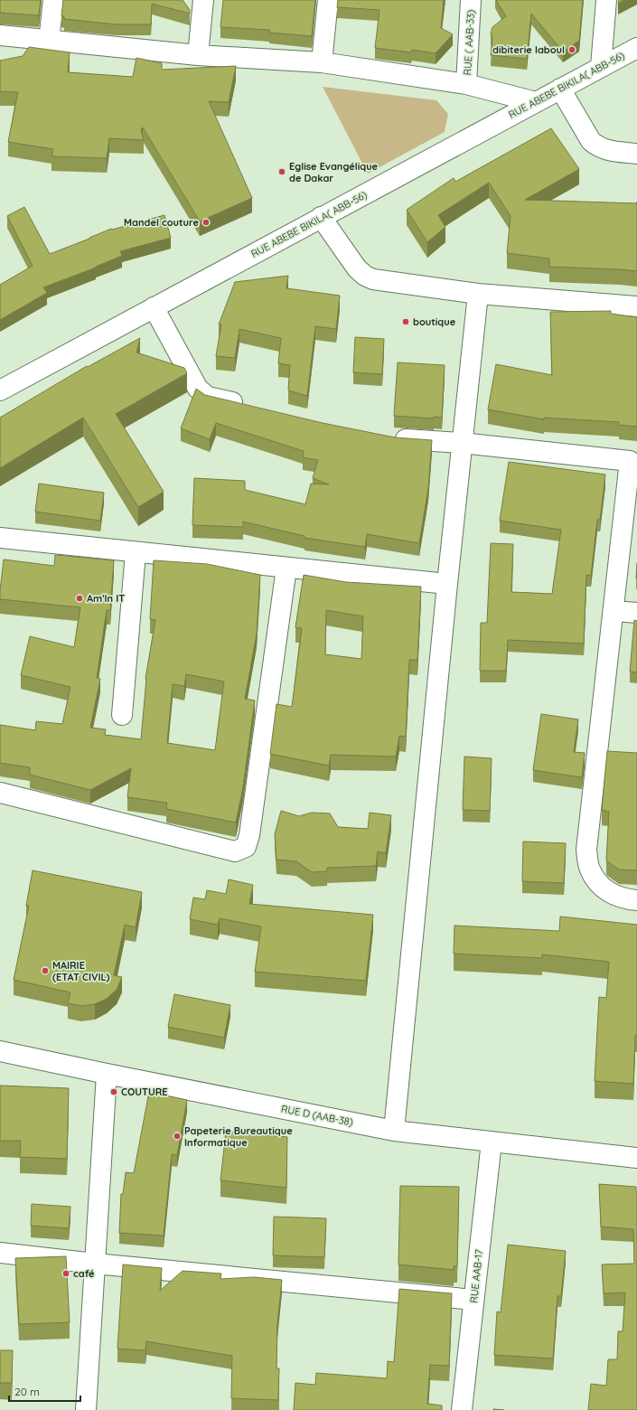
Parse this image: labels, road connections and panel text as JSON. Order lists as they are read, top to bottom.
{
  "streets": {
    "street": [
      "RUE ( AAB-33)",
      "RUE ABEBE BIKILA( ABB-56)",
      "RUE D (AAB-38)",
      "RUE AAB-17"
    ]
  },
  "crossings": [
    ["RUE D (AAB-38)", "RUE AAB-17"]
  ],
  "places": [
    "dibiterie laboul",
    "Eglise Evangélique de Dakar",
    "Mandel couture",
    "boutique",
    "Am'In IT",
    "MAIRIE (ETAT CIVIL)",
    "COUTURE",
    "Papeterie Bureautique Informatique",
    "café"
  ],
  "scale_bar": "20 m"
}
